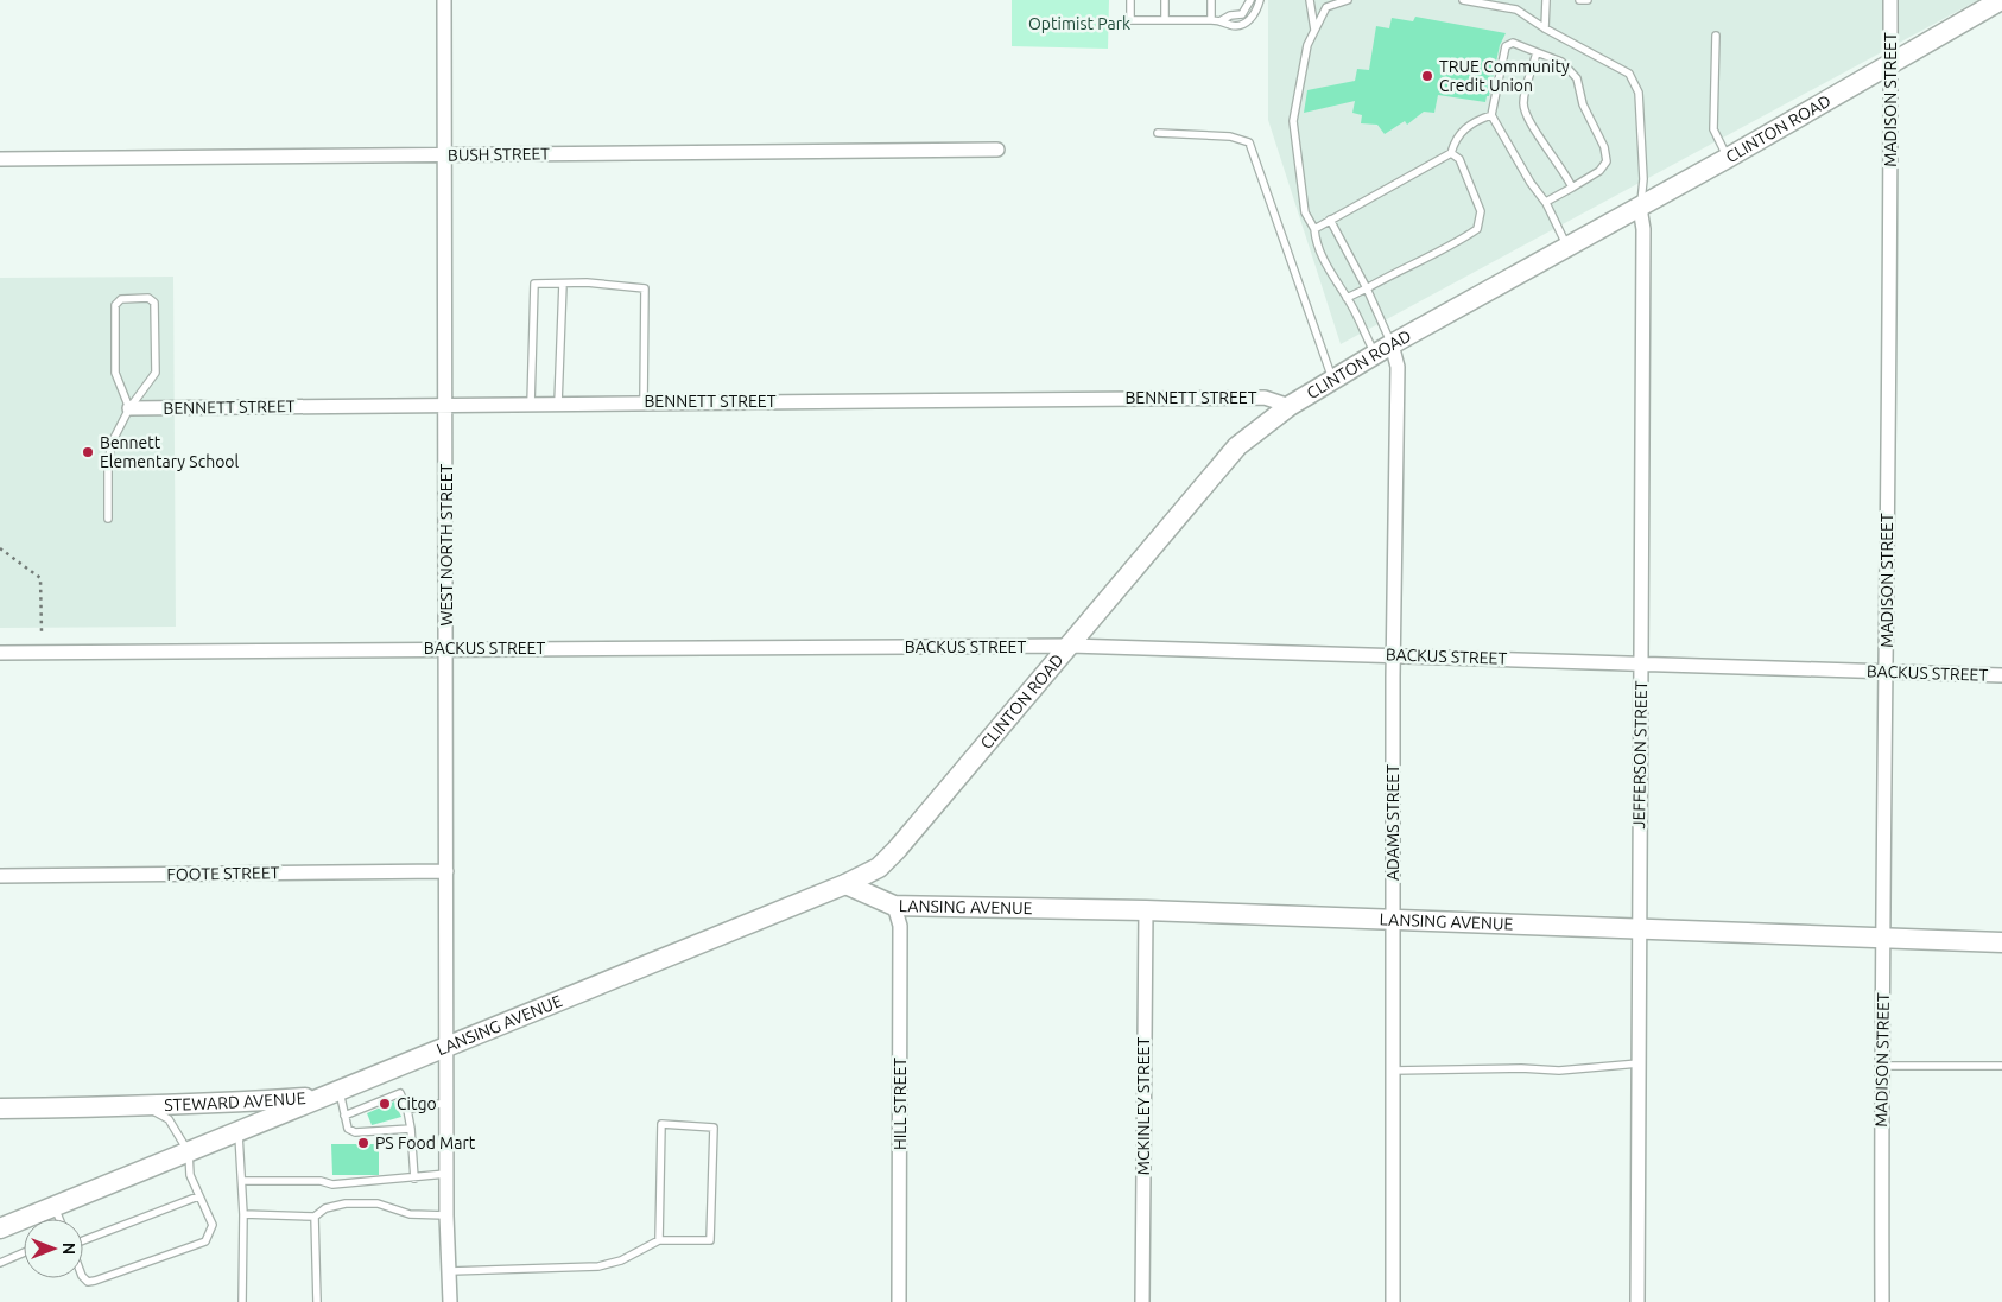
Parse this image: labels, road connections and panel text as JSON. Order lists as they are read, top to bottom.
{
  "streets": {
    "main road": ["CLINTON ROAD", "LANSING AVENUE", "STEWARD AVENUE"],
    "street": [
      "MADISON STREET",
      "BUSH STREET",
      "BENNETT STREET",
      "WEST NORTH STREET",
      "BACKUS STREET",
      "JEFFERSON STREET",
      "ADAMS STREET",
      "FOOTE STREET",
      "HILL STREET",
      "MCKINLEY STREET"
    ]
  },
  "crossings": [
    ["MADISON STREET", "CLINTON ROAD"],
    ["MADISON STREET", "BACKUS STREET"],
    ["MADISON STREET", "LANSING AVENUE"],
    ["CLINTON ROAD", "BENNETT STREET"],
    ["CLINTON ROAD", "BACKUS STREET"],
    ["CLINTON ROAD", "JEFFERSON STREET"],
    ["CLINTON ROAD", "ADAMS STREET"],
    ["CLINTON ROAD", "LANSING AVENUE"],
    ["BUSH STREET", "WEST NORTH STREET"],
    ["BENNETT STREET", "WEST NORTH STREET"],
    ["WEST NORTH STREET", "BACKUS STREET"],
    ["WEST NORTH STREET", "FOOTE STREET"],
    ["WEST NORTH STREET", "LANSING AVENUE"],
    ["BACKUS STREET", "JEFFERSON STREET"],
    ["BACKUS STREET", "ADAMS STREET"],
    ["JEFFERSON STREET", "LANSING AVENUE"],
    ["ADAMS STREET", "LANSING AVENUE"],
    ["LANSING AVENUE", "STEWARD AVENUE"],
    ["LANSING AVENUE", "HILL STREET"],
    ["LANSING AVENUE", "MCKINLEY STREET"]
  ],
  "parks": ["Optimist Park"],
  "places": [
    "TRUE Community Credit Union",
    "Bennett Elementary School",
    "Citgo",
    "PS Food Mart"
  ],
  "north": "right"
}
